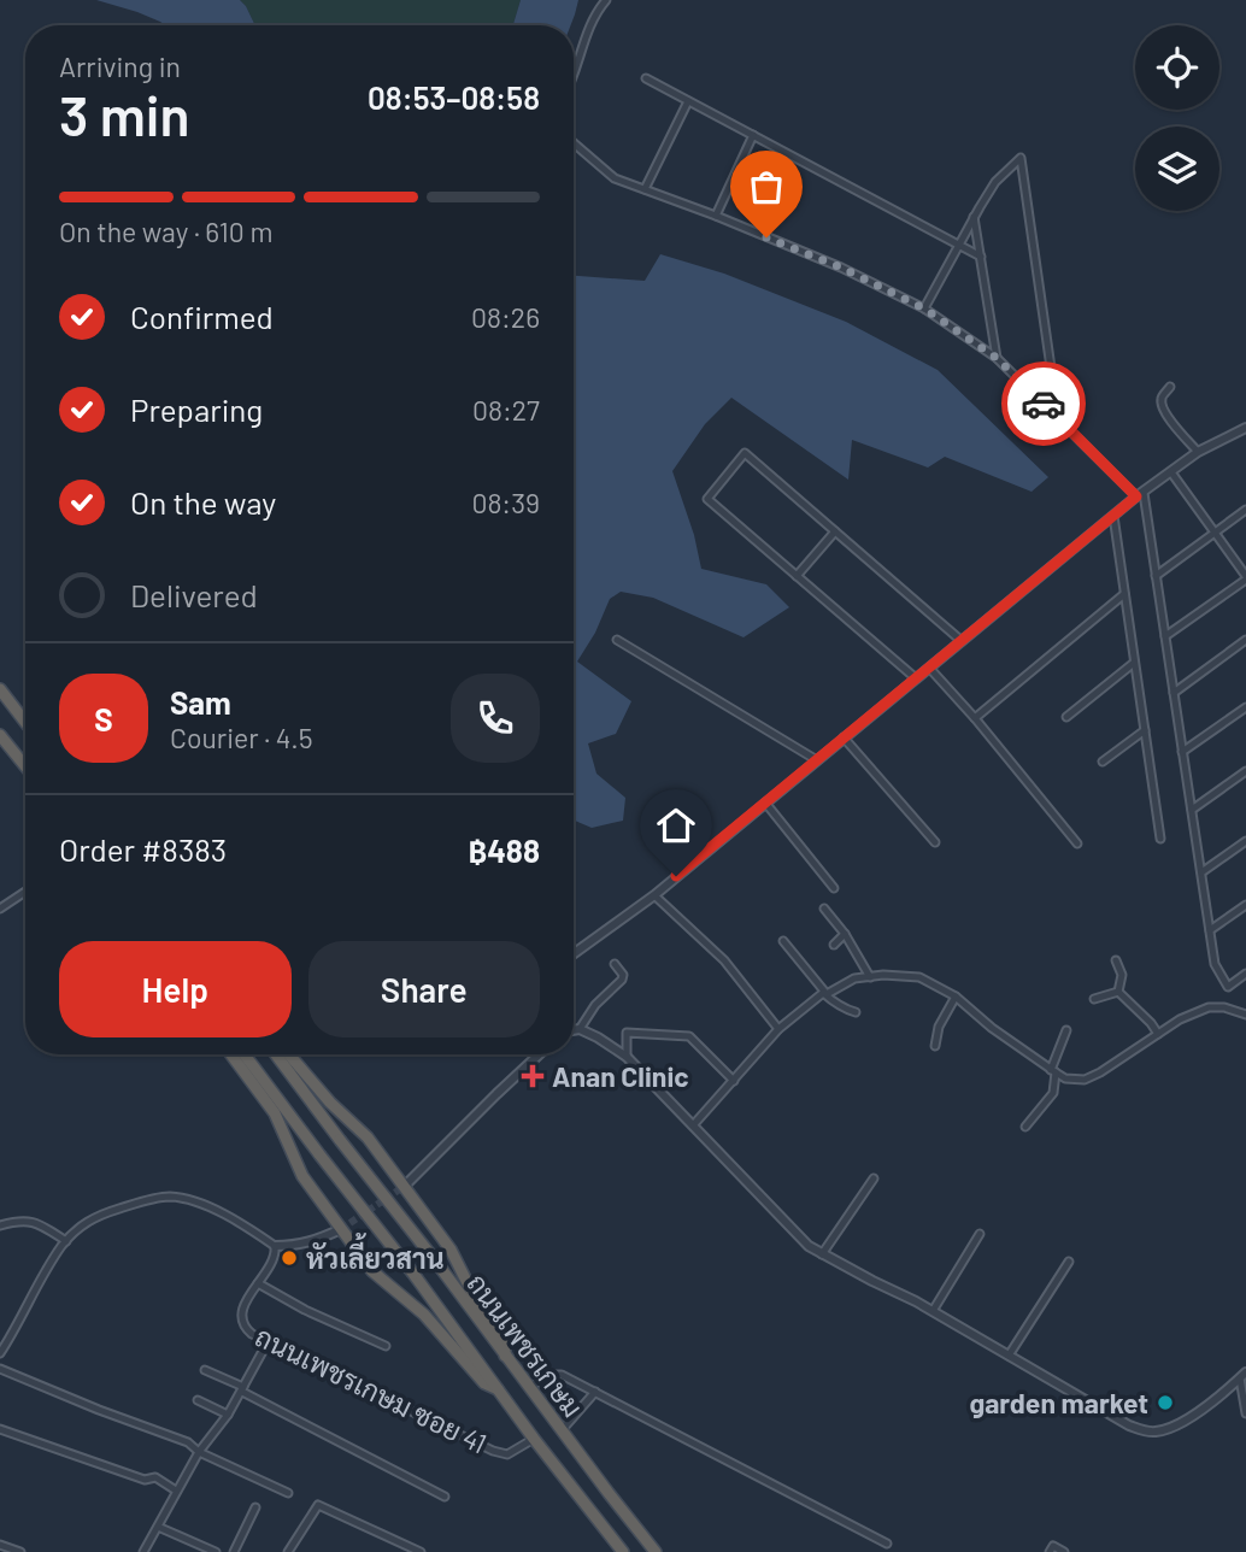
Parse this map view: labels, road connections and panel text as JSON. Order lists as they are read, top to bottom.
{
  "streets": {
    "highway": ["ถนนเพชรเกษม"],
    "street": ["ถนนเพชรเกษม ซอย 41"]
  },
  "crossings": [
    ["ถนนเพชรเกษม", "ถนนเพชรเกษม ซอย 41"]
  ],
  "places": {
    "health": ["Anan Clinic"],
    "other": ["หัวเลี้ยวสาน", "garden market"]
  },
  "page": {
    "heading": ["3 min", "Arriving in", "08:53–08:58"],
    "panel": [
      "Sam",
      "Courier · 4.5",
      "Order #8383",
      "฿488"
    ],
    "bar": "On the way · 610 m",
    "list": [
      ["Confirmed", "08:26"],
      ["Preparing", "08:27"],
      ["On the way", "08:39"],
      "Delivered"
    ],
    "round": "S",
    "buttons": ["Help", "Share"]
  }
}
